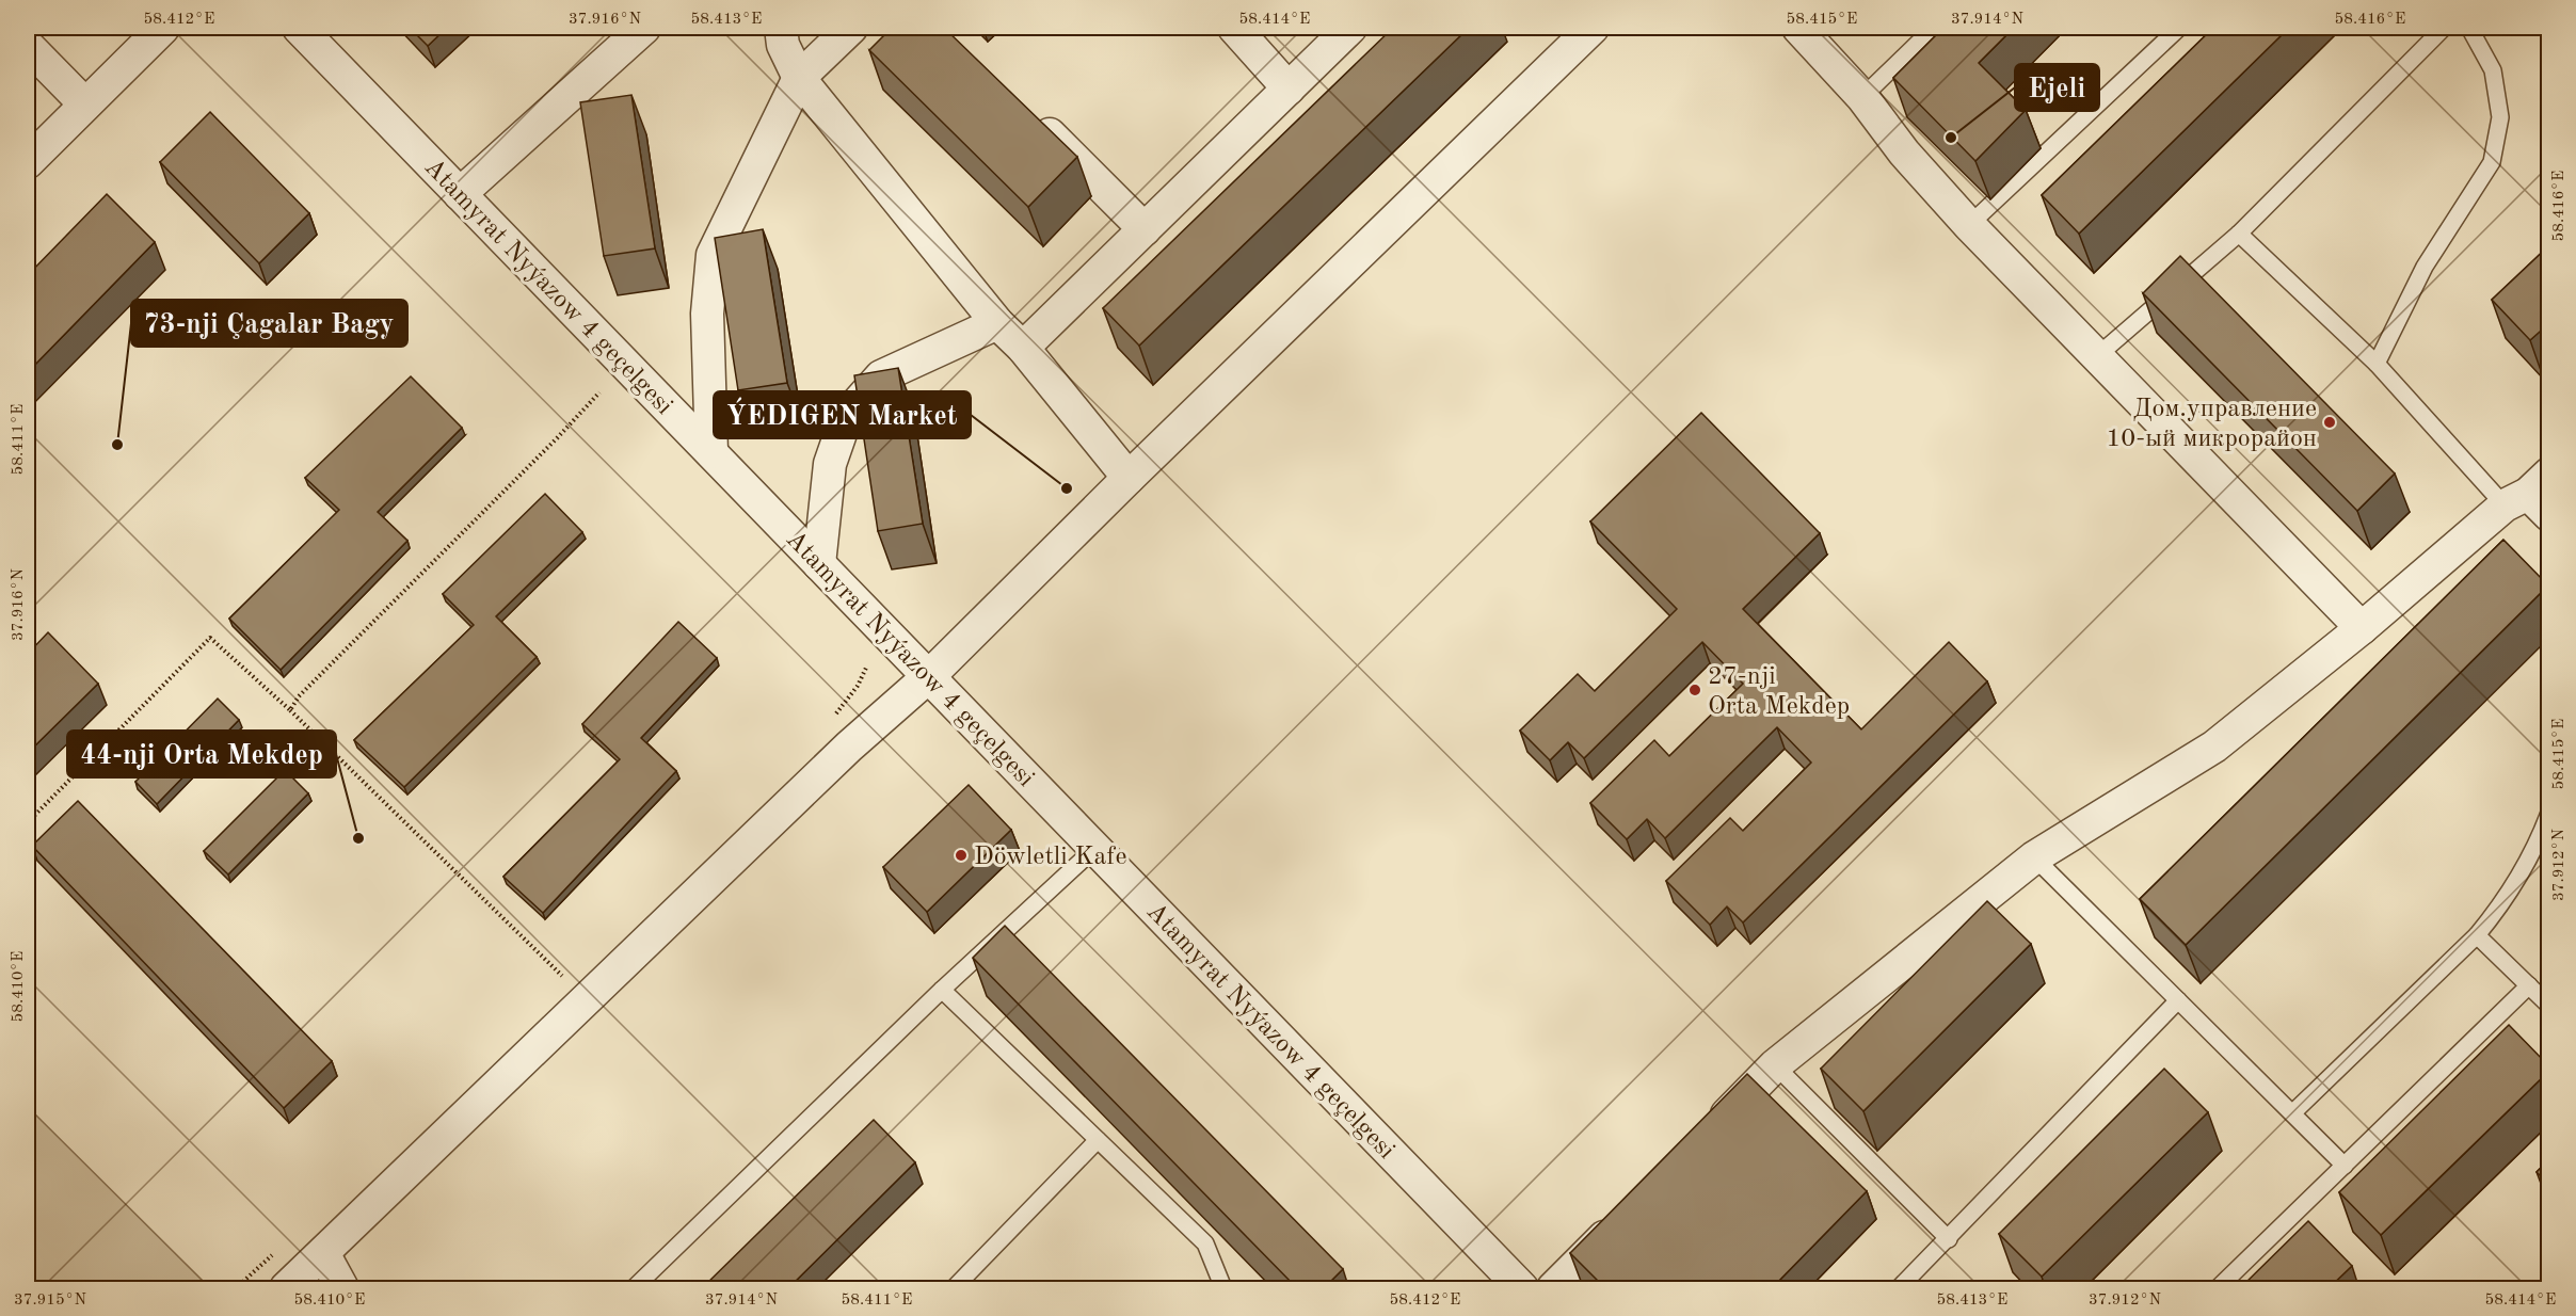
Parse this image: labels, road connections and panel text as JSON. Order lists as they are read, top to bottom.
{
  "streets": {
    "street": ["Atamyrat Nyýazow 4 geçelgesi"]
  },
  "places": [
    "Ejeli",
    "Дом.управление 10-ый микрорайон",
    "73-nji Çagalar Bagy",
    "ÝEDIGEN Market",
    "27-nji Orta Mekdep",
    "44-nji Orta Mekdep",
    "Döwletli Kafe"
  ],
  "coordinates": [
    "58.412°E",
    "37.916°N",
    "58.413°E",
    "58.414°E",
    "58.415°E",
    "37.914°N",
    "58.416°E",
    "58.411°E",
    "37.912°N",
    "58.410°E",
    "37.915°N"
  ]
}
